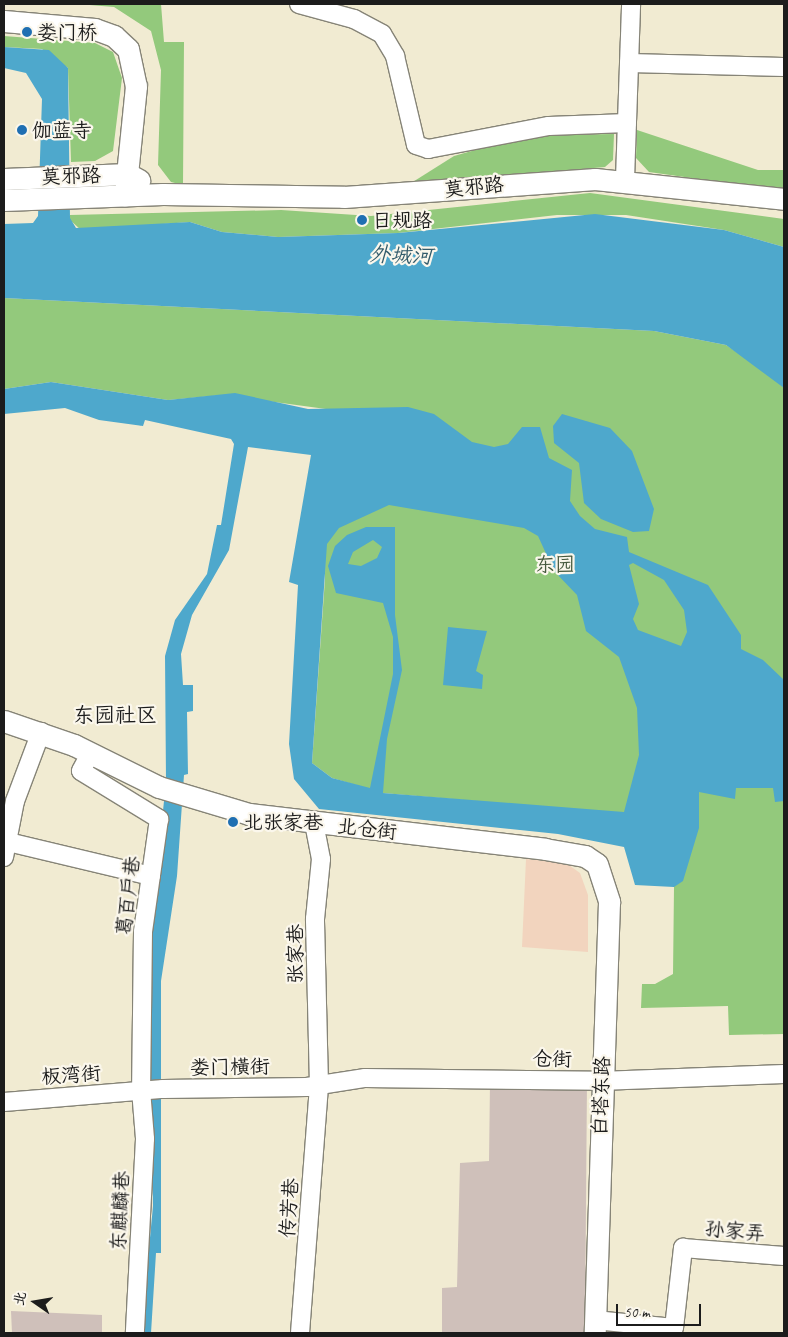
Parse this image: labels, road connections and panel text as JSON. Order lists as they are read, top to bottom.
{
  "streets": {
    "main road": ["莫邪路", "北仓街", "白塔东路"],
    "street": [
      "葛百户巷",
      "张家巷",
      "仓街",
      "娄门横街",
      "板湾街",
      "传芳巷",
      "东麒麟巷",
      "孙家弄"
    ]
  },
  "crossings": [
    ["北仓街", "葛百户巷"],
    ["北仓街", "张家巷"],
    ["北仓街", "白塔东路"],
    ["葛百户巷", "娄门横街"],
    ["葛百户巷", "板湾街"],
    ["葛百户巷", "东麒麟巷"],
    ["张家巷", "仓街"],
    ["张家巷", "娄门横街"],
    ["张家巷", "传芳巷"],
    ["仓街", "娄门横街"],
    ["仓街", "白塔东路"],
    ["仓街", "传芳巷"],
    ["娄门横街", "板湾街"],
    ["娄门横街", "传芳巷"],
    ["娄门横街", "东麒麟巷"],
    ["板湾街", "东麒麟巷"],
    ["白塔东路", "孙家弄"]
  ],
  "districts": ["东园社区"],
  "water": ["外城河"],
  "parks": ["东园"],
  "places": [
    "娄门桥",
    "伽蓝寺",
    "日规路",
    "北张家巷"
  ],
  "scale_bar": "50 m",
  "north": "left"
}
